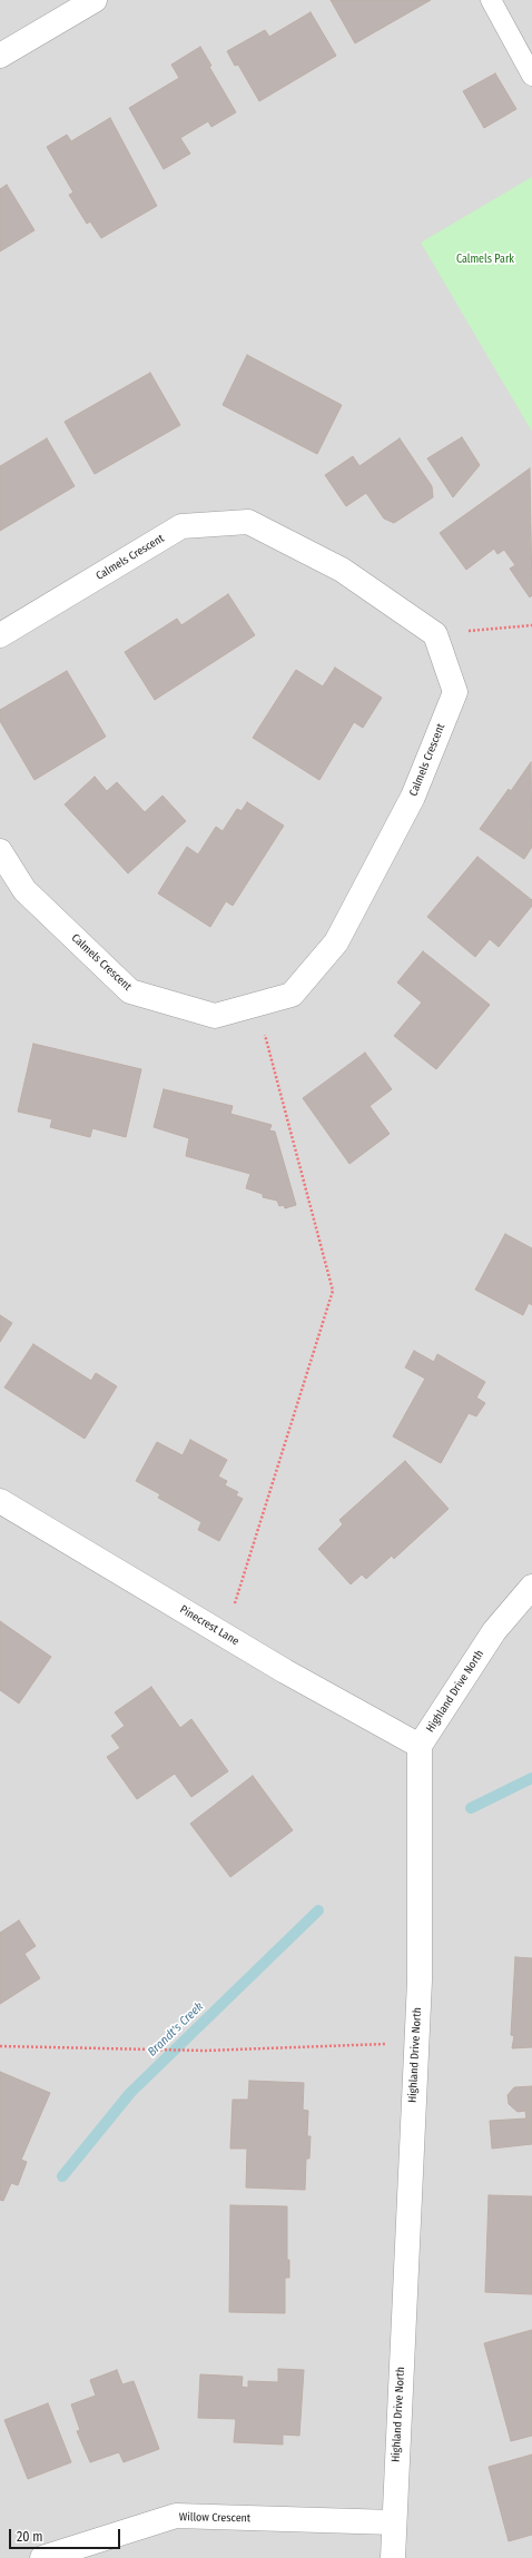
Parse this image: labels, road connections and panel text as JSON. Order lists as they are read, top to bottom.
{
  "streets": {
    "street": [
      "Calmels Crescent",
      "Pinecrest Lane",
      "Highland Drive North",
      "Willow Crescent"
    ]
  },
  "crossings": [
    ["Pinecrest Lane", "Highland Drive North"],
    ["Highland Drive North", "Willow Crescent"]
  ],
  "water": ["Brandt's Creek"],
  "parks": ["Calmels Park"],
  "scale_bar": "20 m"
}
